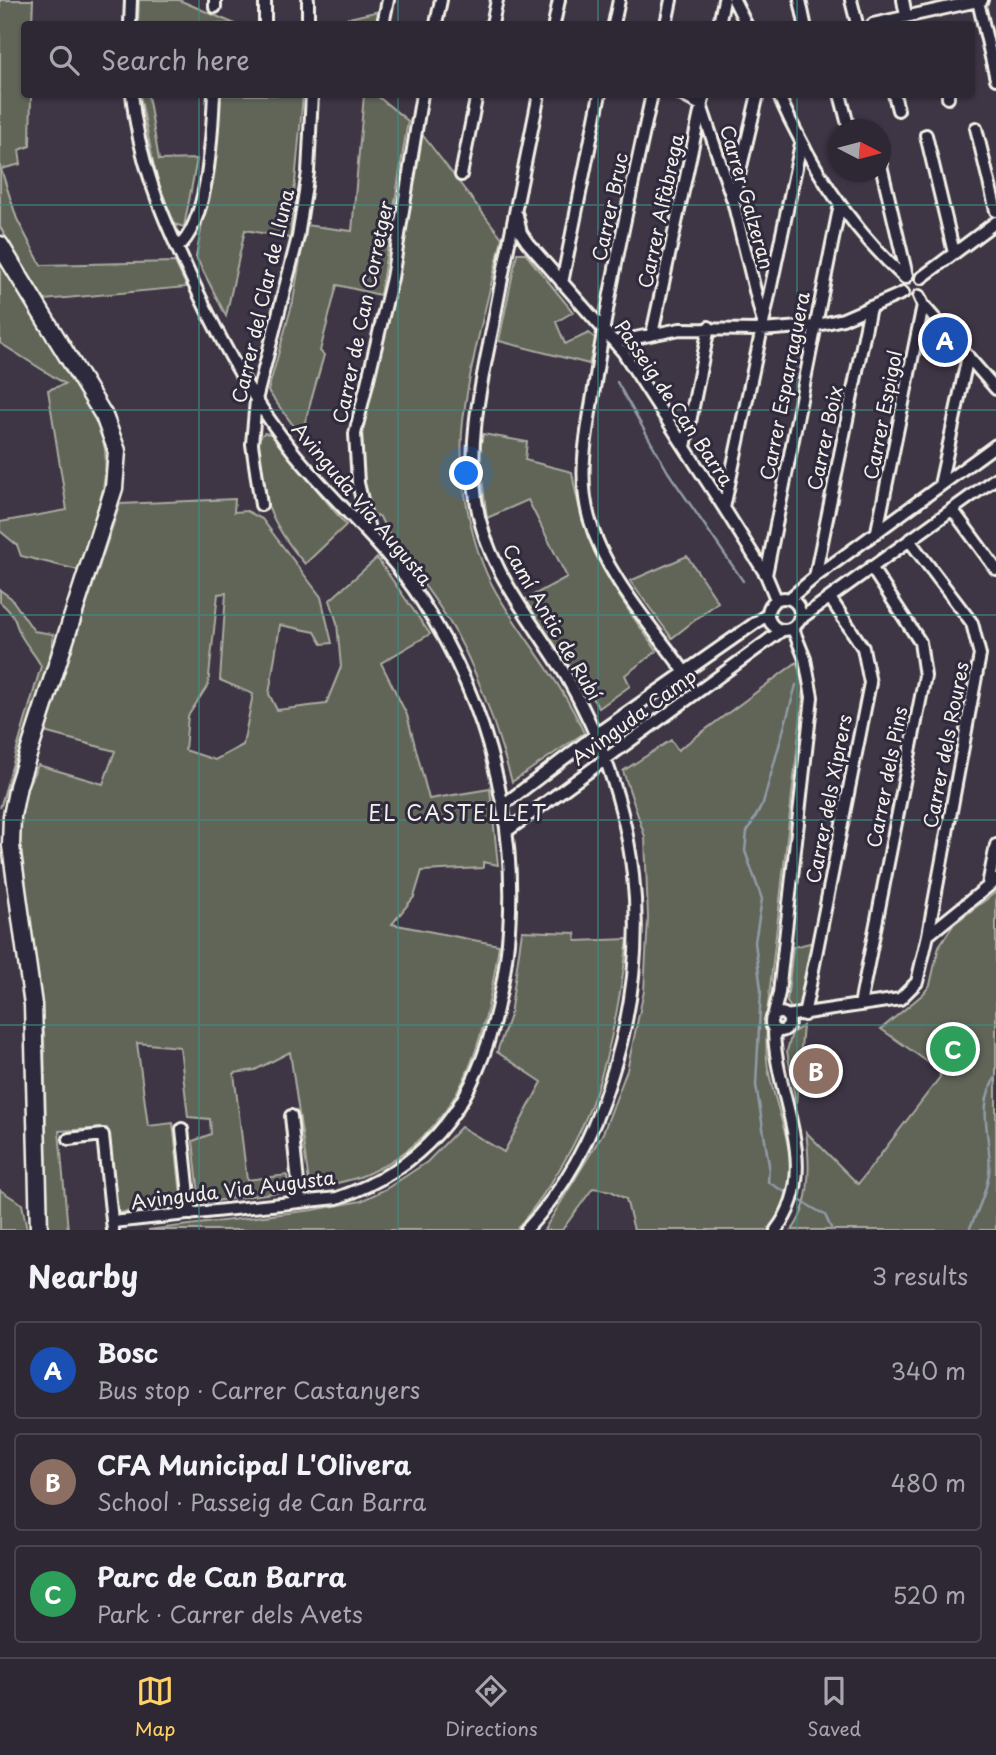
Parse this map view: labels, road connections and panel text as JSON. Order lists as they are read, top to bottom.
{
  "streets": {
    "street": [
      "Carrer Galzeran",
      "Carrer Bruc",
      "Carrer Alfàbrega",
      "Carrer del Clar de Lluna",
      "Carrer de Can Corretger",
      "Carrer Esparraguera",
      "Passeig de Can Barra",
      "Carrer Espigol",
      "Carrer Boix",
      "Avinguda Via Augusta",
      "Camí Antic de Rubí",
      "Avinguda Camp",
      "Carrer dels Roures",
      "Carrer dels Pins",
      "Carrer dels Xiprers"
    ]
  },
  "crossings": [
    ["Carrer Galzeran", "Carrer Alfàbrega"],
    ["Carrer Galzeran", "Passeig de Can Barra"],
    ["Carrer Bruc", "Passeig de Can Barra"],
    ["Carrer Bruc", "Avinguda Camp"],
    ["Carrer del Clar de Lluna", "Avinguda Via Augusta"],
    ["Carrer de Can Corretger", "Avinguda Via Augusta"],
    ["Carrer Esparraguera", "Passeig de Can Barra"],
    ["Passeig de Can Barra", "Camí Antic de Rubí"],
    ["Avinguda Via Augusta", "Avinguda Camp"],
    ["Camí Antic de Rubí", "Avinguda Camp"],
    ["Carrer dels Roures", "Carrer dels Pins"],
    ["Carrer dels Roures", "Carrer dels Xiprers"]
  ],
  "districts": ["EL CASTELLET"],
  "north": "right",
  "page": {
    "search": "Search here",
    "pins": ["A", "C", "B"],
    "heading": ["Nearby", "3 results"],
    "list": [
      {
        "mark": "A",
        "name": "Bosc",
        "note": "Bus stop · Carrer Castanyers",
        "value": "340 m"
      },
      {
        "mark": "B",
        "name": "CFA Municipal L'Olivera",
        "note": "School · Passeig de Can Barra",
        "value": "480 m"
      },
      {
        "mark": "C",
        "name": "Parc de Can Barra",
        "note": "Park · Carrer dels Avets",
        "value": "520 m"
      }
    ],
    "nav": ["Map", "Directions", "Saved"]
  }
}
